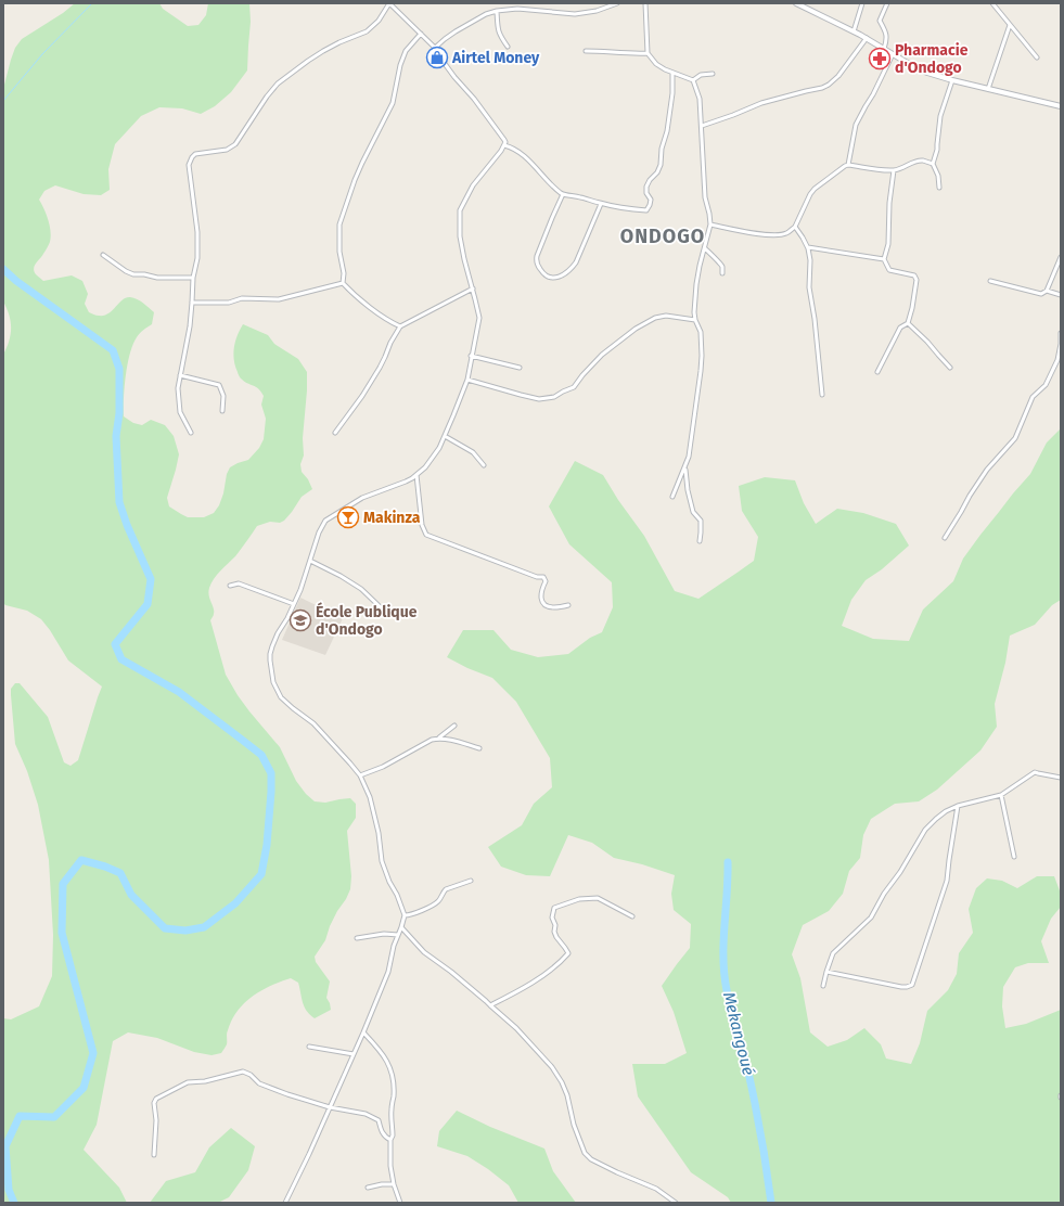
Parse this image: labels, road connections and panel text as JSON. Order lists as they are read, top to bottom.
{
  "districts": ["ONDOGO"],
  "water": ["Mekangoué"],
  "places": {
    "shop": ["Airtel Money"],
    "pharmacy": ["Pharmacie d'Ondogo"],
    "bar": ["Makinza"],
    "school or university": ["École Publique d'Ondogo"]
  }
}
